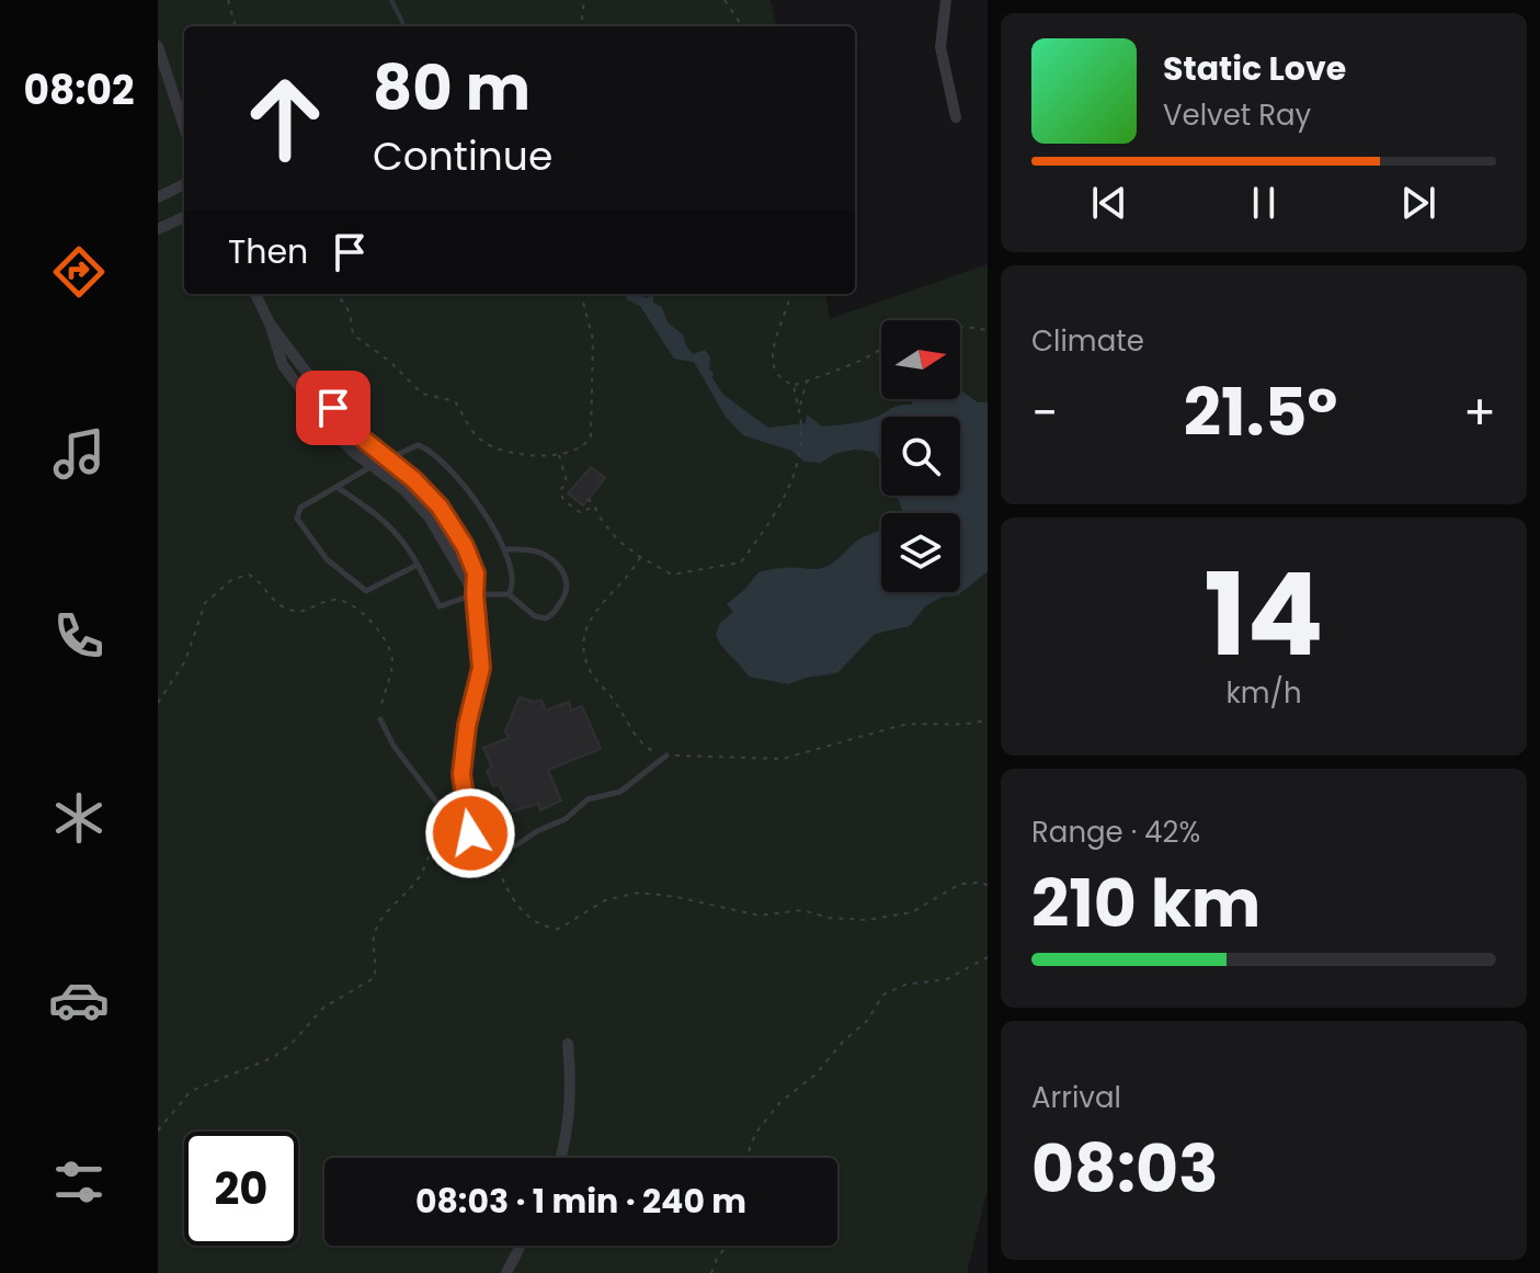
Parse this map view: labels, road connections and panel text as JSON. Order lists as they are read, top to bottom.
{
  "north": "right",
  "page": {
    "tabs": "08:02",
    "turn": ["80 m", "Continue"],
    "song": ["Static Love", "Velvet Ray"],
    "then": "Then",
    "tile": [
      "Climate",
      ["14", "km/h"],
      ["Range · 42%", "210 km"],
      ["Arrival", "08:03"]
    ],
    "heat": ["−", "21.5°", "+"],
    "limit": "20",
    "trip": "08:03 · 1 min · 240 m"
  }
}
